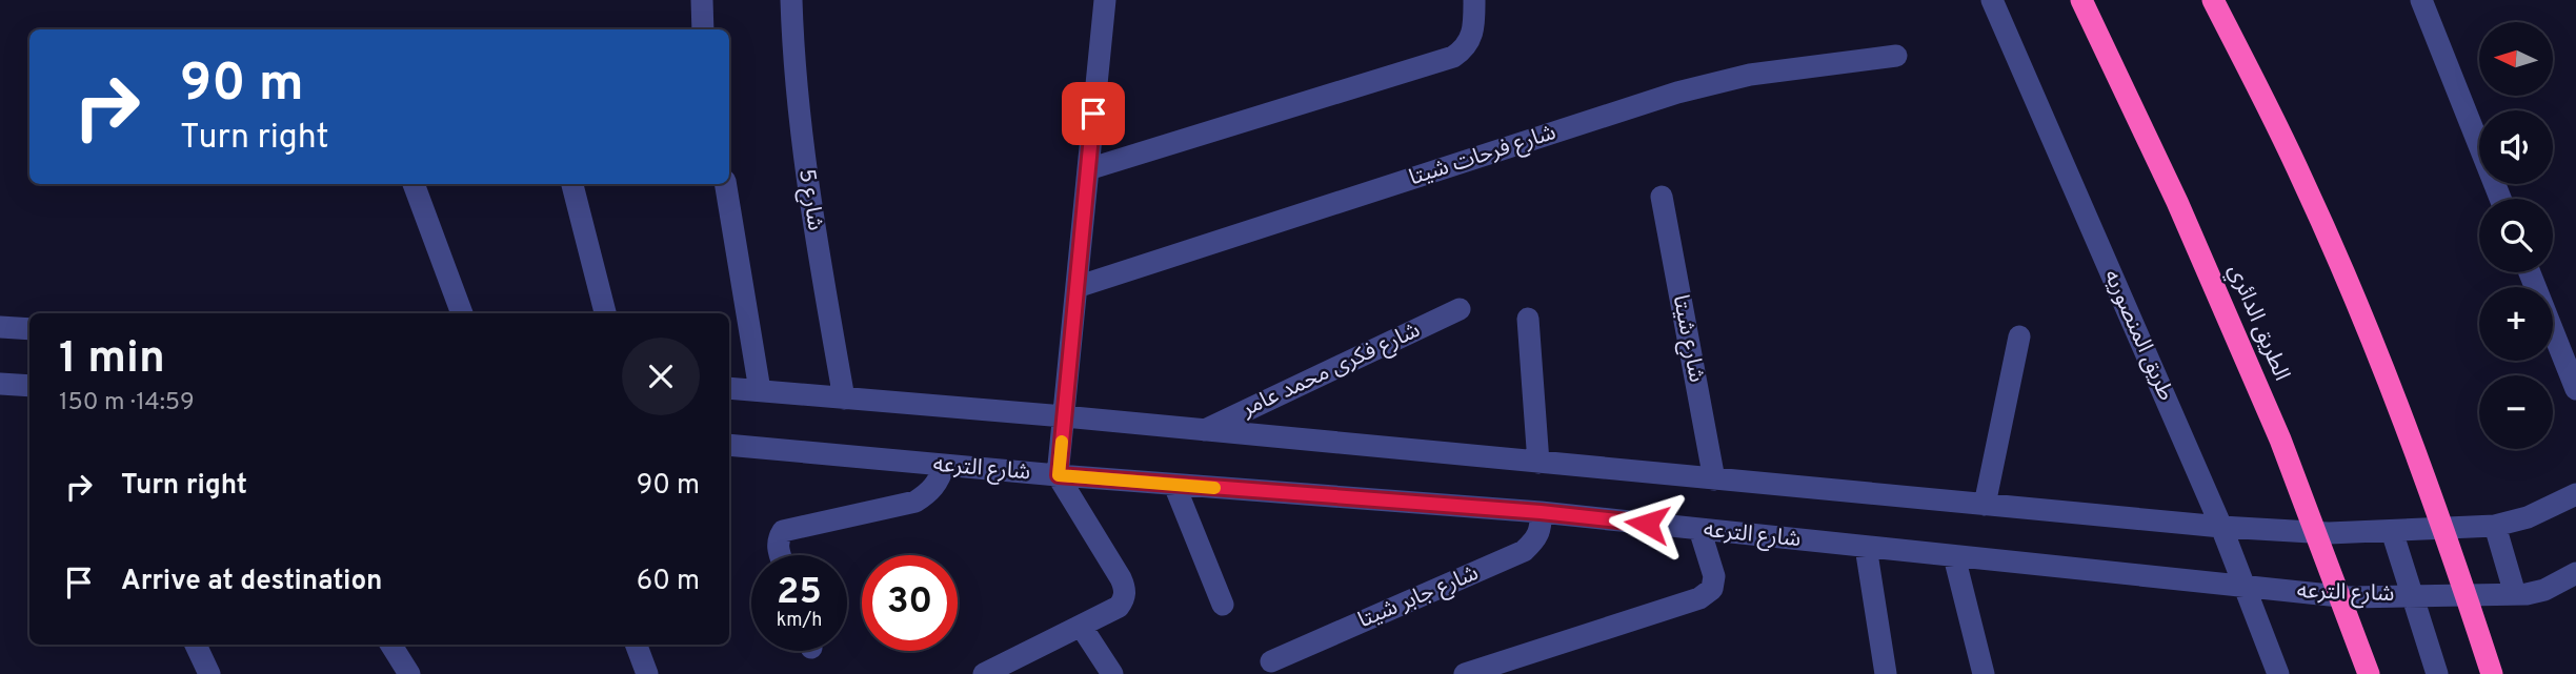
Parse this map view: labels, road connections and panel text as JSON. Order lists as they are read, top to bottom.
{
  "streets": {
    "highway": ["الطريق الدائري"],
    "street": [
      "شارع فرحات شيتا",
      "شارع 5",
      "طريق المنصوريه",
      "شارع شيتا",
      "شارع فكرى محمد عامر",
      "شارع الترعه",
      "شارع جابر شيتا"
    ]
  },
  "crossings": [
    ["طريق المنصوريه", "شارع الترعه"],
    ["شارع الترعه", "شارع جابر شيتا"]
  ],
  "north": "left",
  "page": {
    "map_buttons": ["+", "−"],
    "turn": ["90 m", "Turn right"],
    "heading": ["1 min", "150 m · 14:59"],
    "list": [
      {
        "name": "Turn right",
        "value": "90 m"
      },
      {
        "name": "Arrive at destination",
        "value": "60 m"
      }
    ],
    "speed": "25 km/h",
    "limit": "30"
  }
}
